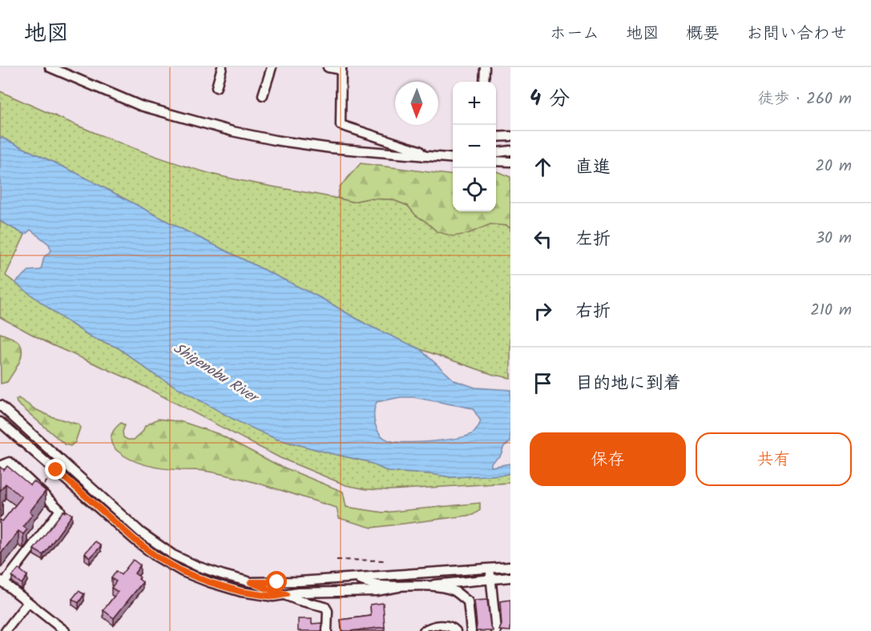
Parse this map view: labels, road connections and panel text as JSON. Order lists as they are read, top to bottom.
{
  "water": ["Shigenobu River"],
  "north": "bottom",
  "page": {
    "header": "地図",
    "nav": [
      "ホーム",
      "地図",
      "概要",
      "お問い合わせ"
    ],
    "heading": ["4 分", "徒歩 · 260 m"],
    "map_buttons": ["+", "−"],
    "list": [
      ["直進", "20 m"],
      ["左折", "30 m"],
      ["右折", "210 m"],
      "目的地に到着"
    ],
    "buttons": ["保存", "共有"]
  }
}
